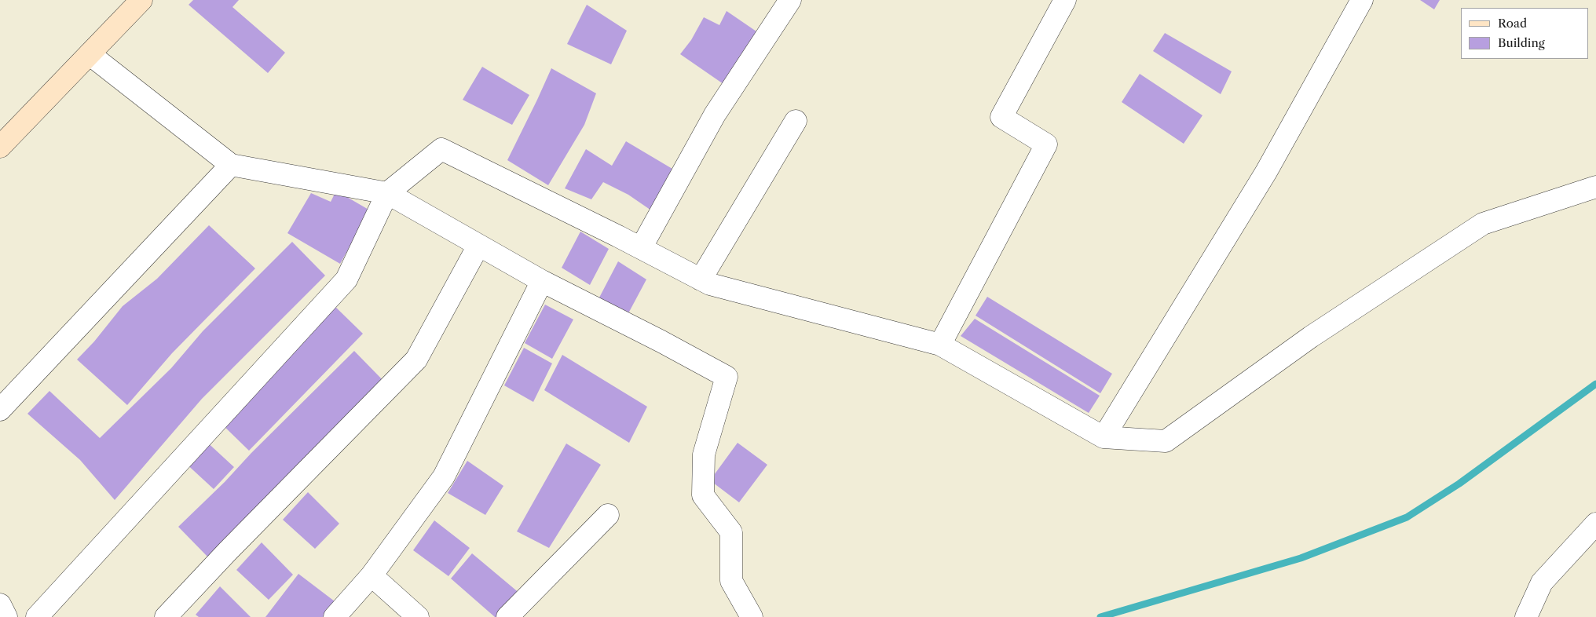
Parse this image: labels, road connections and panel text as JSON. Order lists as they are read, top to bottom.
{
  "legend": ["Road", "Building"]
}
